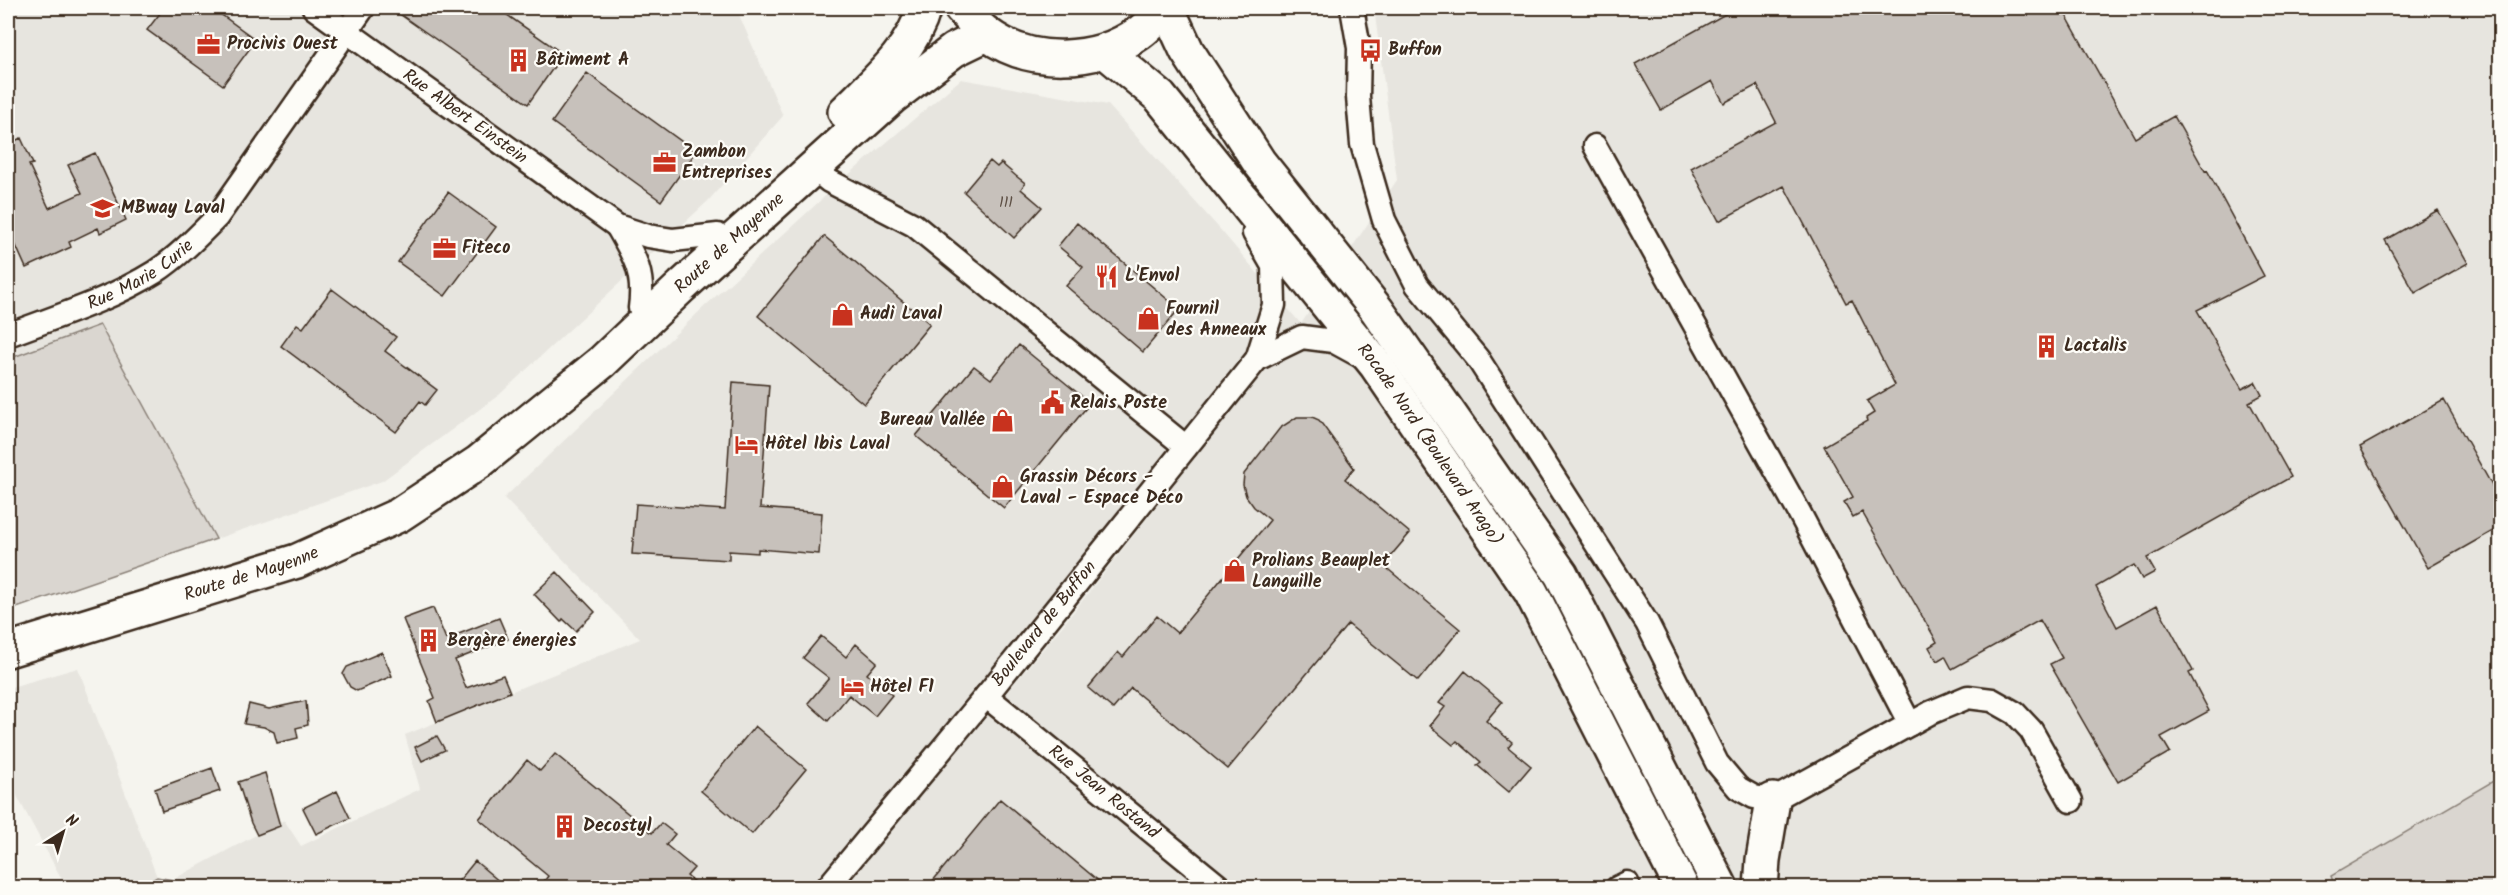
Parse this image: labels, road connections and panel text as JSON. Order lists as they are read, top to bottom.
{
  "streets": {
    "main road": ["Route de Mayenne", "Rocade Nord (Boulevard Arago)"],
    "street": [
      "Rue Albert Einstein",
      "Rue Marie Curie",
      "Boulevard de Buffon",
      "Rue Jean Rostand"
    ]
  },
  "crossings": [
    ["Rue Albert Einstein", "Route de Mayenne"],
    ["Rue Albert Einstein", "Rue Marie Curie"],
    ["Boulevard de Buffon", "Rue Jean Rostand"]
  ],
  "places": {
    "office": ["Procivis Ouest", "Zambon Entreprises", "Fiteco"],
    "bus stop": ["Buffon"],
    "building": [
      "Bâtiment A",
      "Lactalis",
      "Bergère énergies",
      "Decostyl"
    ],
    "school or university": ["MBway Laval"],
    "restaurant": ["L'Envol"],
    "shop": [
      "Audi Laval",
      "Fournil des Anneaux",
      "Bureau Vallée",
      "Grassin Décors - Laval - Espace Déco",
      "Prolians Beauplet Languille"
    ],
    "public building": ["Relais Poste"],
    "hotel": ["Hôtel Ibis Laval", "Hôtel F1"]
  },
  "house_numbers": ["111"],
  "north": "top right"
}
